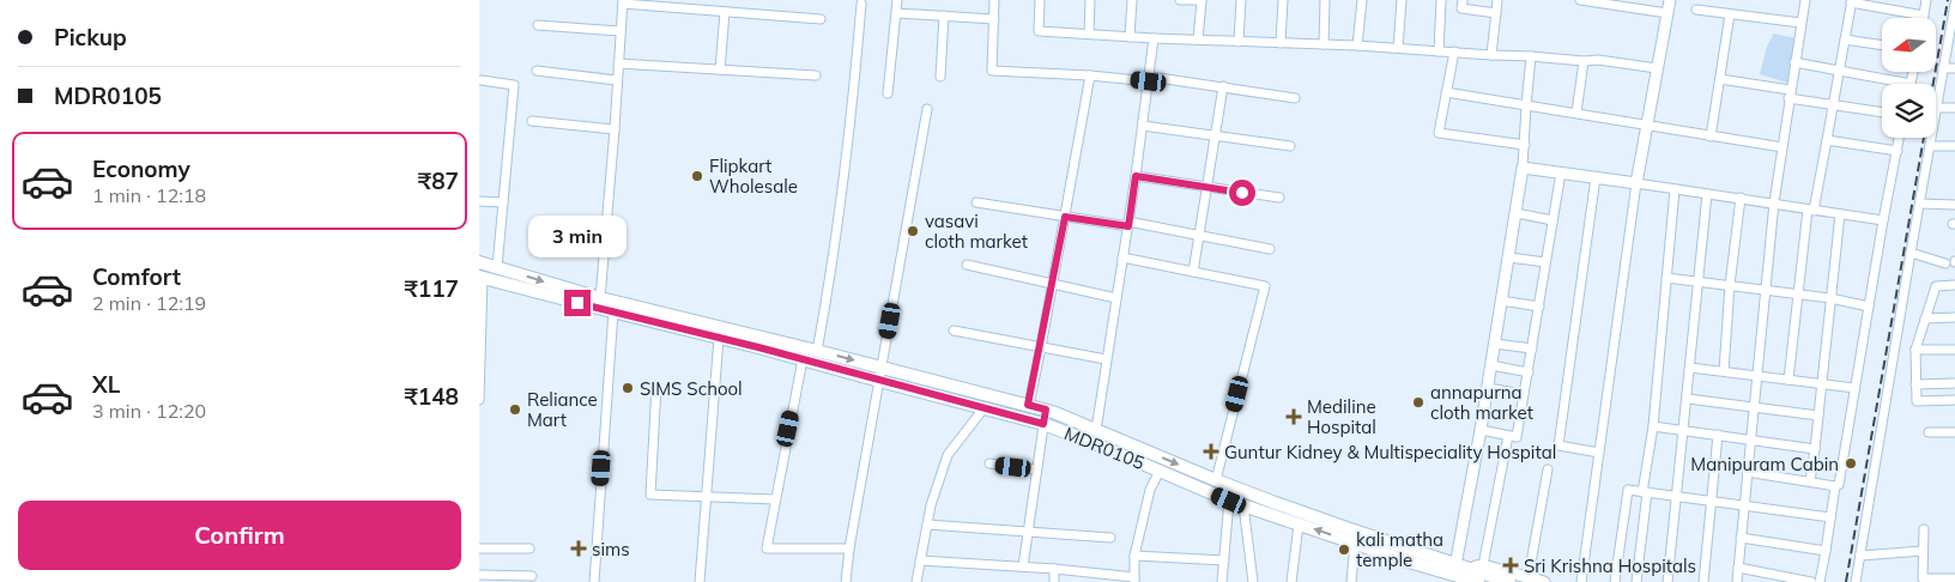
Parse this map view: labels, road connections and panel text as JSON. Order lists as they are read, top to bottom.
{
  "streets": {
    "main road": ["MDR0105"]
  },
  "places": {
    "other": [
      "Flipkart Wholesale",
      "vasavi cloth market",
      "SIMS School",
      "annapurna cloth market",
      "Reliance Mart",
      "Manipuram Cabin",
      "kali matha temple"
    ],
    "health": [
      "Mediline Hospital",
      "Guntur Kidney & Multispeciality Hospital",
      "sims",
      "Sri Krishna Hospitals"
    ]
  },
  "north": "left",
  "page": {
    "banner": ["Pickup", "MDR0105"],
    "list": [
      {
        "name": "Economy",
        "note": "1 min · 12:18",
        "value": "₹87"
      },
      {
        "name": "Comfort",
        "note": "2 min · 12:19",
        "value": "₹117"
      },
      {
        "name": "XL",
        "note": "3 min · 12:20",
        "value": "₹148"
      }
    ],
    "bubble": "3 min",
    "buttons": "Confirm"
  }
}
